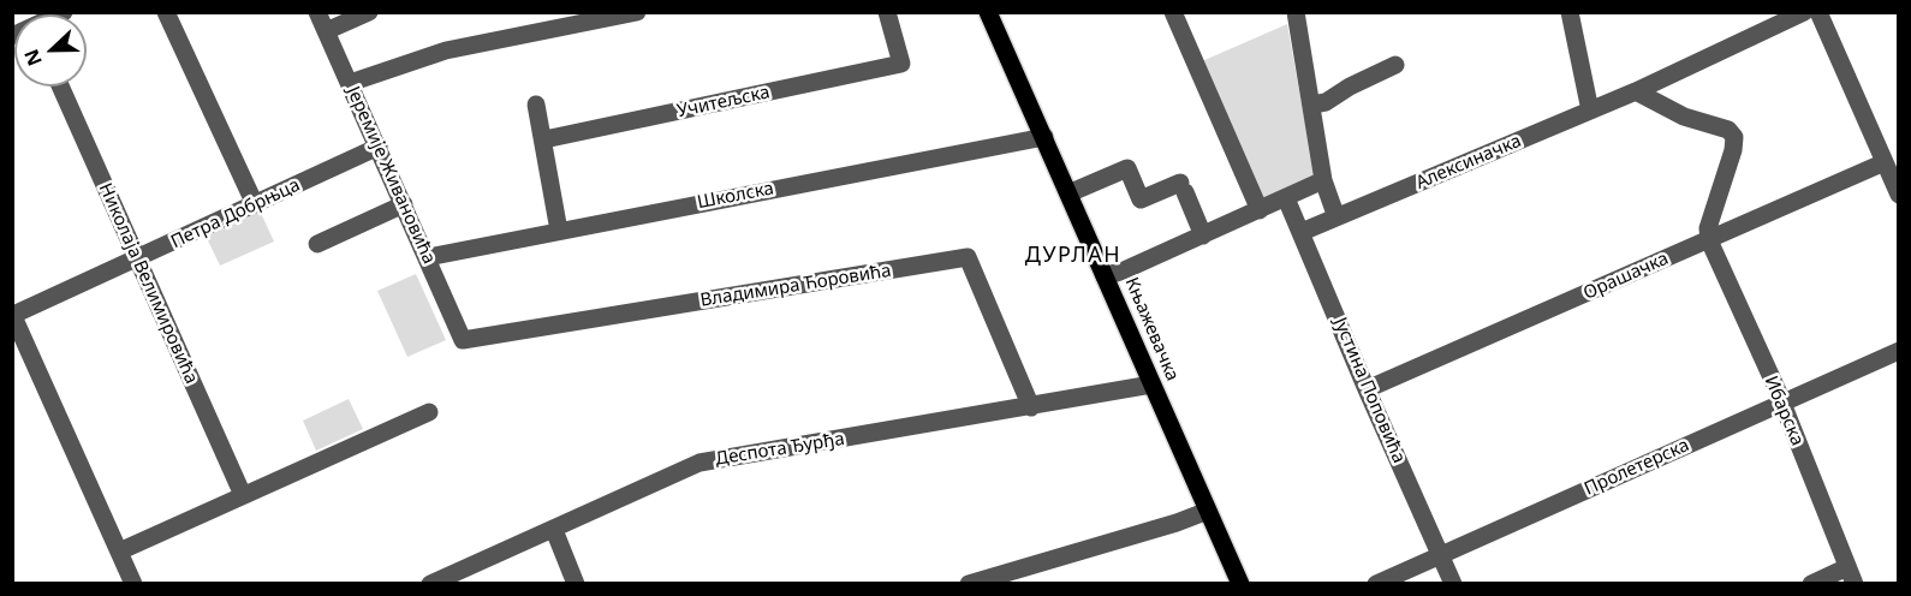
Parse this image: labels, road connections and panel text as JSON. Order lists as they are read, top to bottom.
{
  "streets": {
    "main road": ["Књажевачка"],
    "street": [
      "Учитељска",
      "Алексиначка",
      "Јеремије Живановића",
      "Школска",
      "Петра Добрњца",
      "Орашачка",
      "Николаја Велимировића",
      "Владимира Ћоровића",
      "Јустина Поповића",
      "Ибарска",
      "Деспота Ђурђа",
      "Пролетерска"
    ]
  },
  "crossings": [
    ["Алексиначка", "Јустина Поповића"],
    ["Јеремије Живановића", "Школска"],
    ["Јеремије Живановића", "Петра Добрњца"],
    ["Јеремије Живановића", "Владимира Ћоровића"],
    ["Школска", "Књажевачка"],
    ["Петра Добрњца", "Николаја Велимировића"],
    ["Орашачка", "Јустина Поповића"],
    ["Орашачка", "Ибарска"],
    ["Владимира Ћоровића", "Деспота Ђурђа"],
    ["Књажевачка", "Деспота Ђурђа"],
    ["Јустина Поповића", "Пролетерска"],
    ["Ибарска", "Пролетерска"]
  ],
  "districts": ["ДУРЛАН"],
  "north": "left"
}
